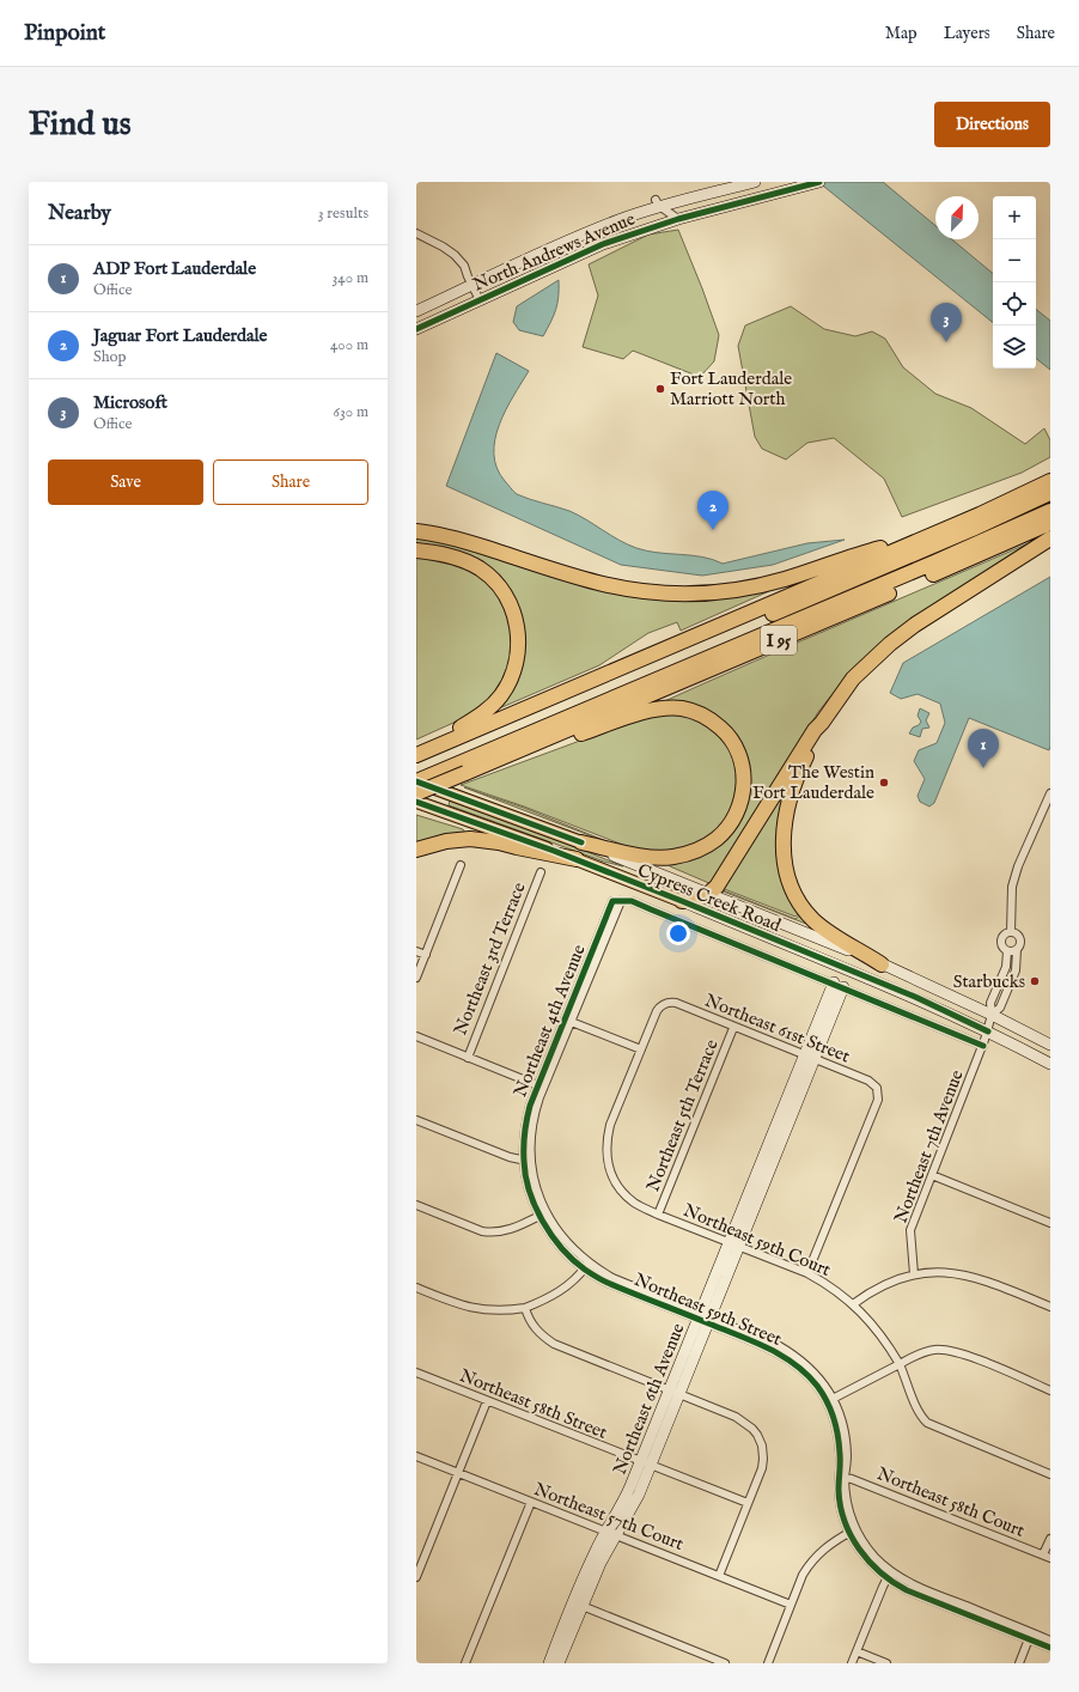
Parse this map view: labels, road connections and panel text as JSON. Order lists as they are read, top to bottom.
{
  "streets": {
    "highway": ["I 95"],
    "main road": ["North Andrews Avenue", "Cypress Creek Road", "Northeast 6th Avenue"],
    "street": [
      "Northeast 3rd Terrace",
      "Northeast 4th Avenue",
      "Northeast 61st Street",
      "Northeast 5th Terrace",
      "Northeast 7th Avenue",
      "Northeast 59th Court",
      "Northeast 59th Street",
      "Northeast 58th Street",
      "Northeast 58th Court",
      "Northeast 57th Court"
    ]
  },
  "crossings": [
    ["Cypress Creek Road", "Northeast 7th Avenue"],
    ["Northeast 4th Avenue", "Northeast 59th Street"],
    ["Northeast 4th Avenue", "Northeast 6th Avenue"],
    ["Northeast 61st Street", "Northeast 5th Terrace"],
    ["Northeast 61st Street", "Northeast 59th Court"],
    ["Northeast 61st Street", "Northeast 6th Avenue"],
    ["Northeast 5th Terrace", "Northeast 59th Court"],
    ["Northeast 59th Court", "Northeast 6th Avenue"],
    ["Northeast 59th Street", "Northeast 6th Avenue"],
    ["Northeast 59th Street", "Northeast 58th Court"],
    ["Northeast 6th Avenue", "Northeast 58th Street"],
    ["Northeast 6th Avenue", "Northeast 57th Court"]
  ],
  "places": ["Fort Lauderdale Marriott North", "The Westin Fort Lauderdale", "Starbucks"],
  "north": "top right",
  "page": {
    "header": "Pinpoint",
    "nav": ["Map", "Layers", "Share"],
    "buttons": [
      "Directions",
      ["Save", "Share"]
    ],
    "title": "Find us",
    "heading": ["Nearby", "3 results"],
    "map_buttons": ["+", "−"],
    "list": [
      {
        "mark": "1",
        "name": "ADP Fort Lauderdale",
        "note": "Office",
        "value": "340 m"
      },
      {
        "mark": "2",
        "name": "Jaguar Fort Lauderdale",
        "note": "Shop",
        "value": "400 m"
      },
      {
        "mark": "3",
        "name": "Microsoft",
        "note": "Office",
        "value": "630 m"
      }
    ],
    "pins": ["3", "2", "1"]
  }
}
